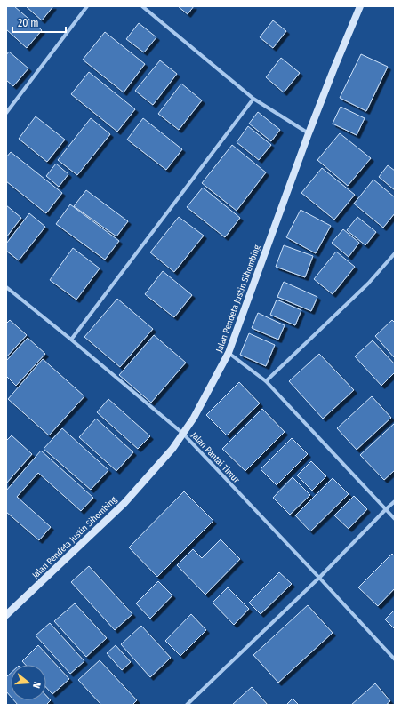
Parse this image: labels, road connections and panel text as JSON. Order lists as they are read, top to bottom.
{
  "streets": {
    "street": ["Jalan Pendeta Justin Sihombing", "Jalan Pantai Timur"]
  },
  "crossings": [
    ["Jalan Pendeta Justin Sihombing", "Jalan Pantai Timur"]
  ],
  "scale_bar": "20 m",
  "north": "right"
}
